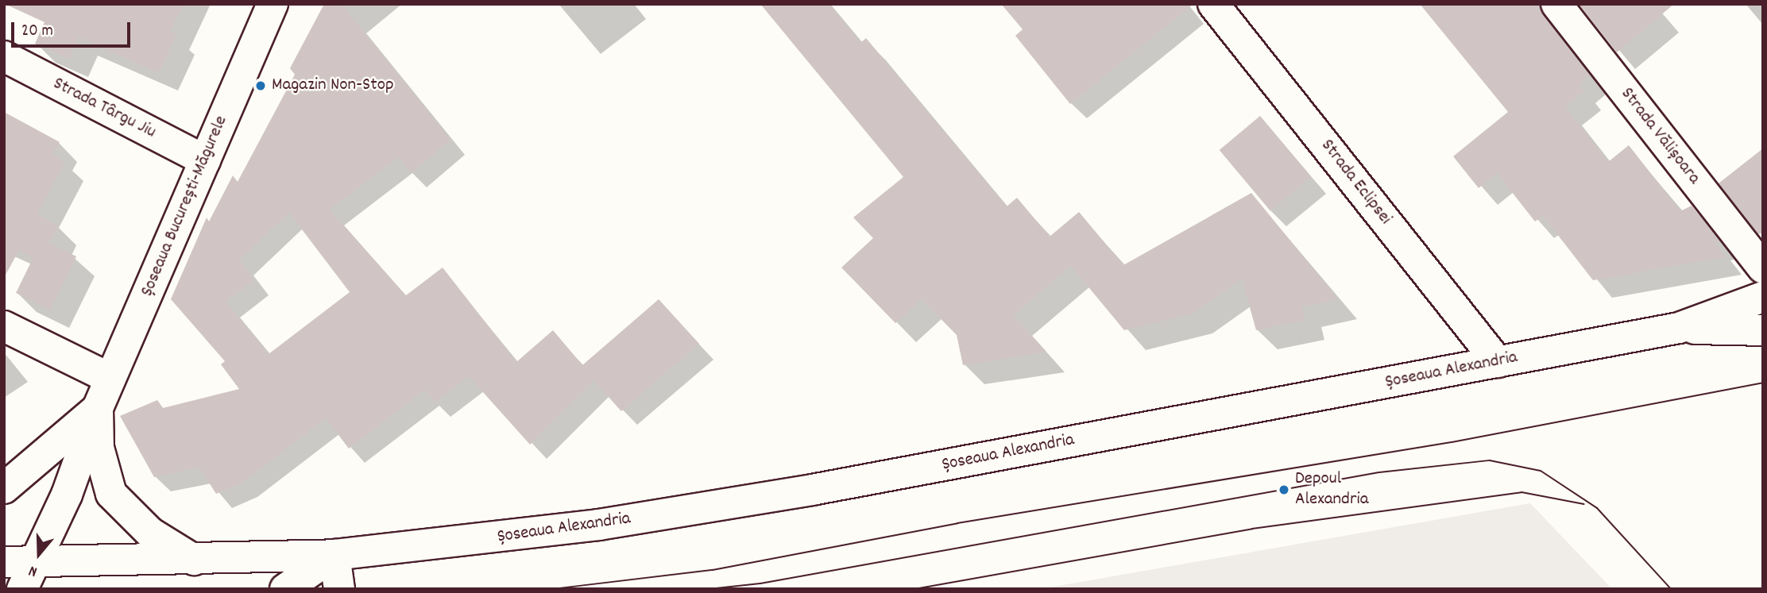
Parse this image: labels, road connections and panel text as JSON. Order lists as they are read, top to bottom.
{
  "streets": {
    "main road": [
      "Strada Târgu Jiu",
      "Strada Vălișoara",
      "Strada Eclipsei",
      "Șoseaua București-Măgurele",
      "Șoseaua Alexandria"
    ]
  },
  "crossings": [
    ["Strada Târgu Jiu", "Șoseaua București-Măgurele"],
    ["Strada Eclipsei", "Șoseaua Alexandria"],
    ["Șoseaua București-Măgurele", "Șoseaua Alexandria"]
  ],
  "places": ["Magazin Non-Stop", "Depoul Alexandria"],
  "scale_bar": "20 m",
  "north": "bottom"
}
